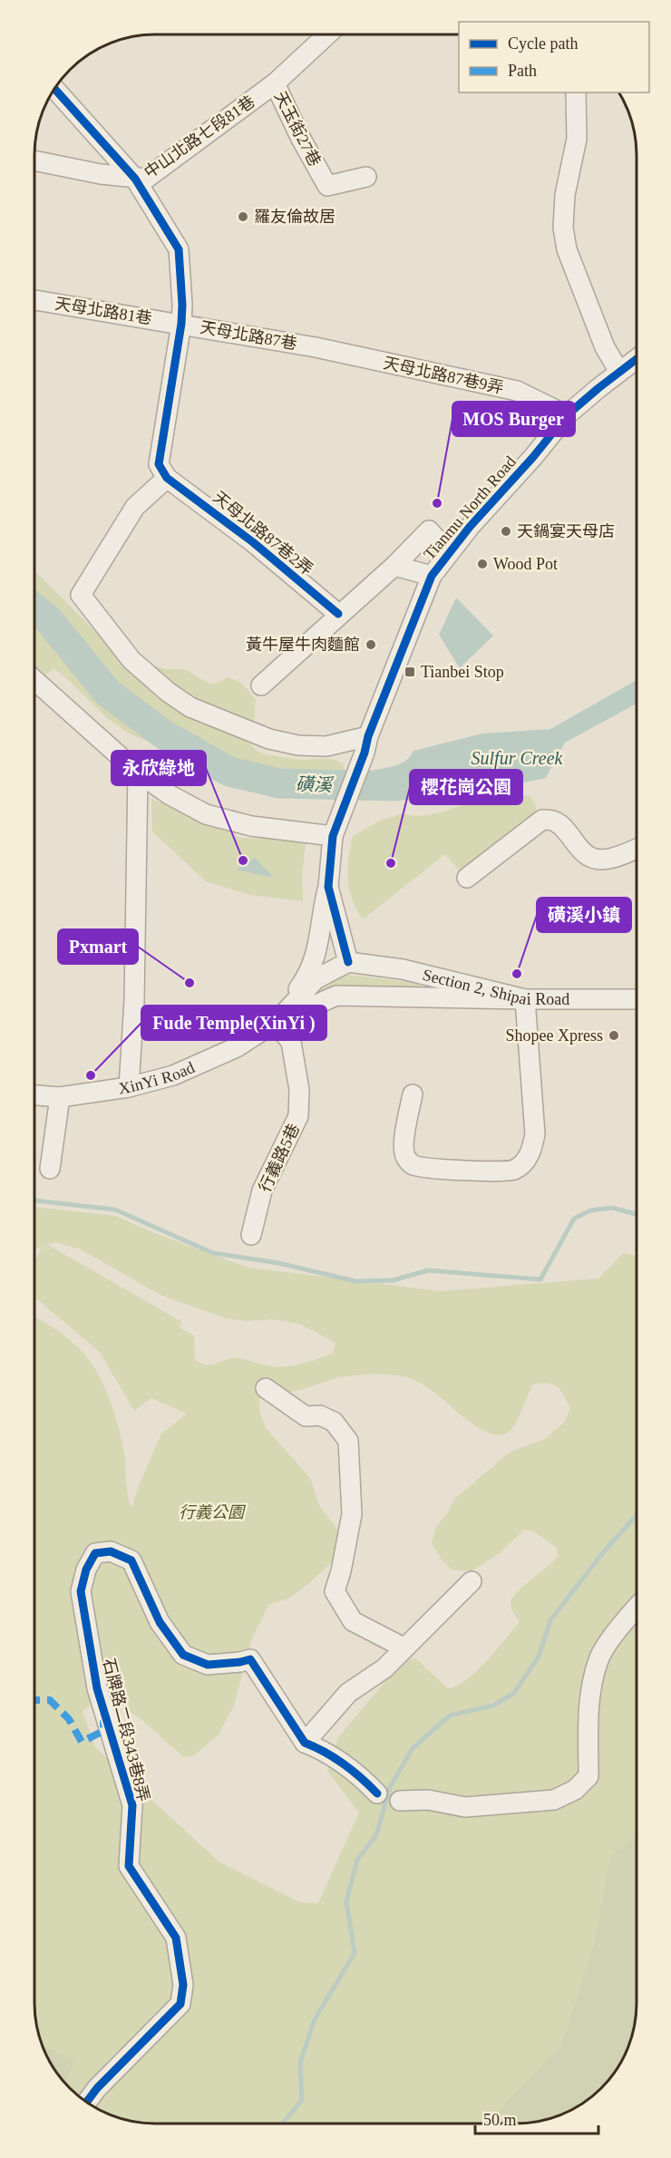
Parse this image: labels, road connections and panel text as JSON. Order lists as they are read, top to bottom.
{
  "streets": {
    "street": [
      "天玉街27巷",
      "中山北路七段81巷",
      "天母北路81巷",
      "天母北路87巷",
      "天母北路87巷9弄",
      "Tianmu North Road",
      "天母北路87巷2弄",
      "Section 2, Shipai Road",
      "XinYi Road",
      "行義路5巷",
      "石牌路二段343巷8弄"
    ]
  },
  "crossings": [
    ["天玉街27巷", "中山北路七段81巷"],
    ["天母北路81巷", "天母北路87巷"],
    ["天母北路87巷", "天母北路87巷9弄"],
    ["天母北路87巷9弄", "Tianmu North Road"],
    ["XinYi Road", "行義路5巷"]
  ],
  "water": ["Sulfur Creek", "磺溪"],
  "parks": ["行義公園"],
  "places": {
    "other": [
      "羅友倫故居",
      "MOS Burger",
      "天鍋宴天母店",
      "Wood Pot",
      "黃牛屋牛肉麵館",
      "永欣綠地",
      "櫻花崗公園",
      "磺溪小鎮",
      "Pxmart",
      "Shopee Xpress",
      "Fude Temple(XinYi )"
    ],
    "transit": ["Tianbei Stop"]
  },
  "legend": ["Cycle path", "Path"],
  "scale_bar": "50 m"
}
